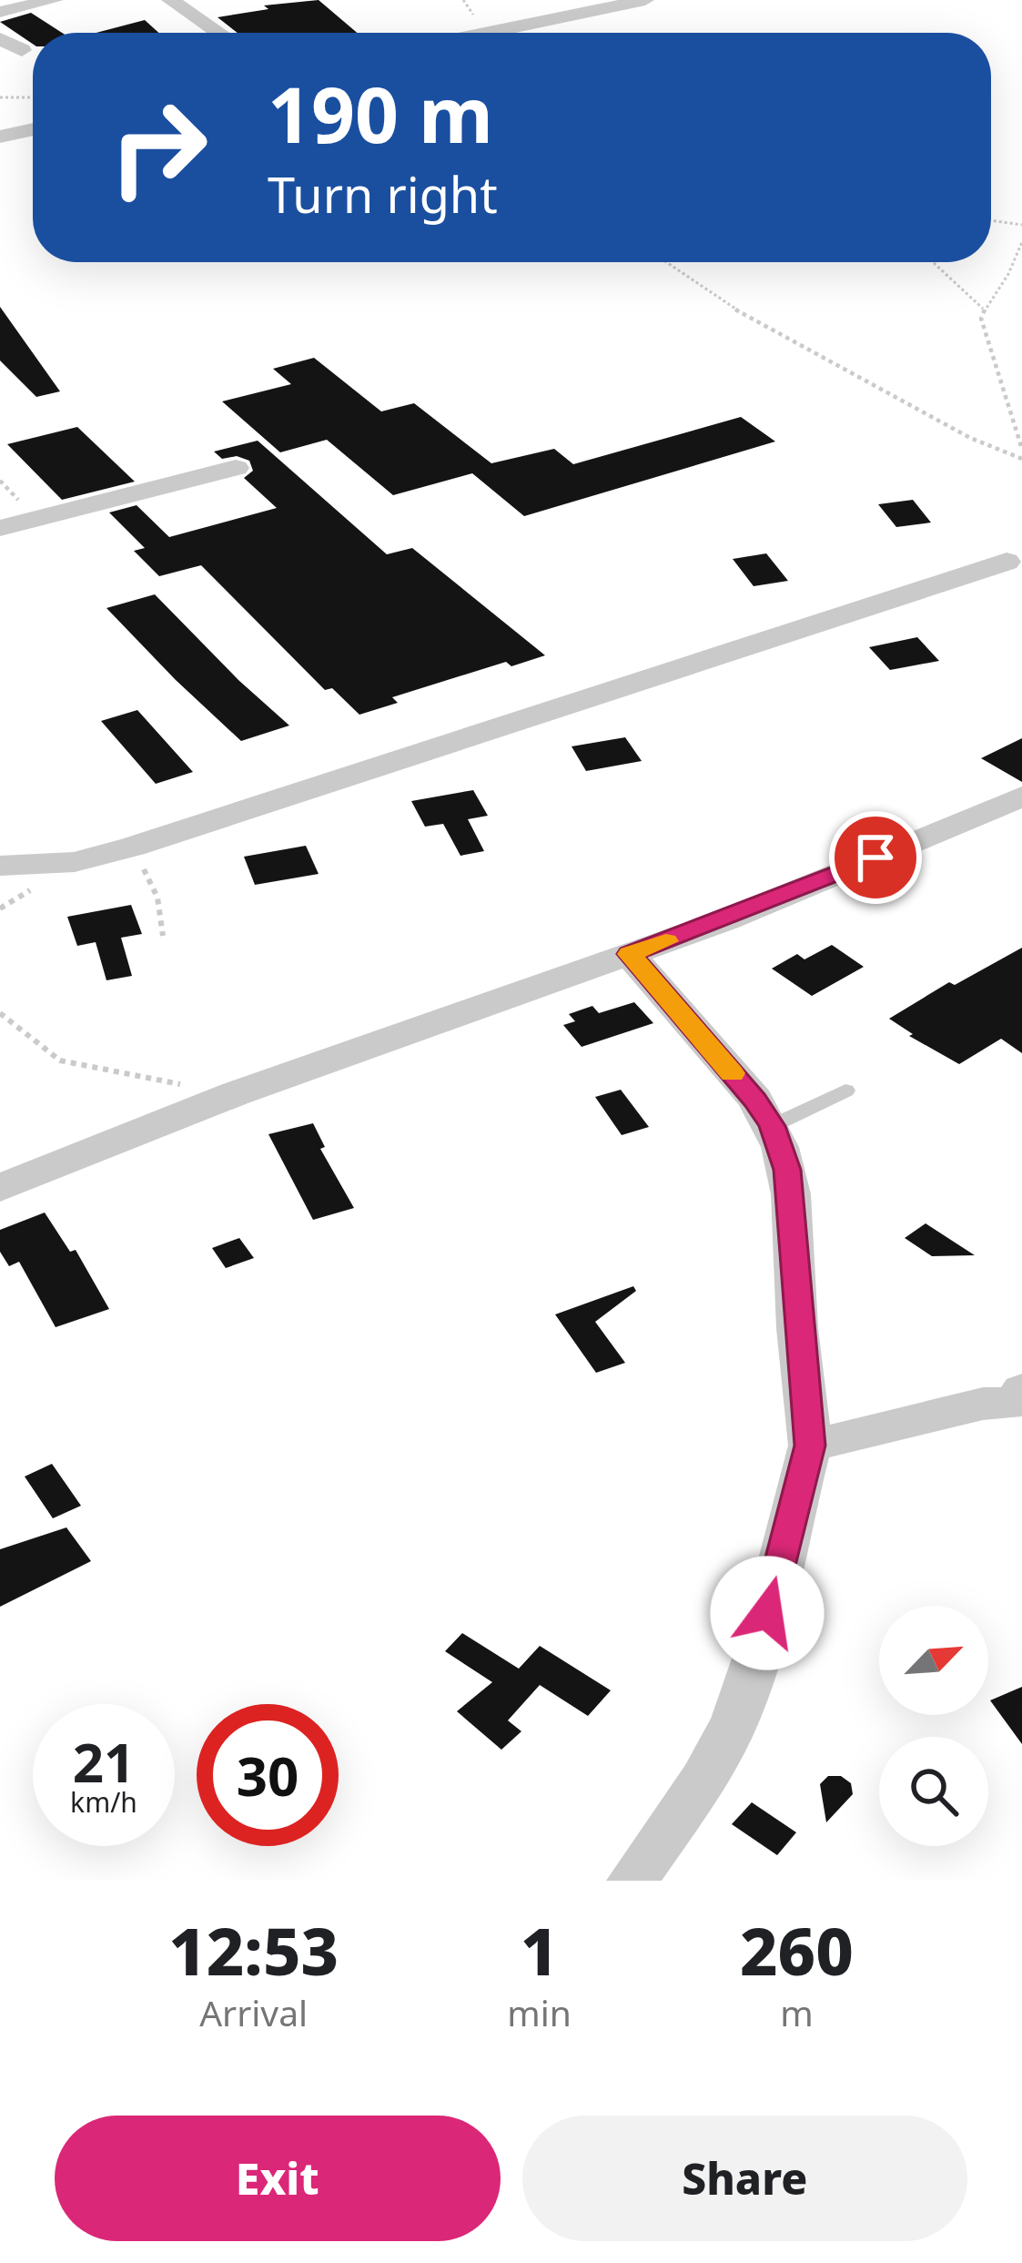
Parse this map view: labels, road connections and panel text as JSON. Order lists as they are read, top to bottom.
{
  "north": "top right",
  "page": {
    "turn": ["190 m", "Turn right"],
    "speed": "21 km/h",
    "limit": "30",
    "eta": [
      "12:53",
      "Arrival",
      "1",
      "min",
      "260",
      "m"
    ],
    "buttons": ["Exit", "Share"]
  }
}
